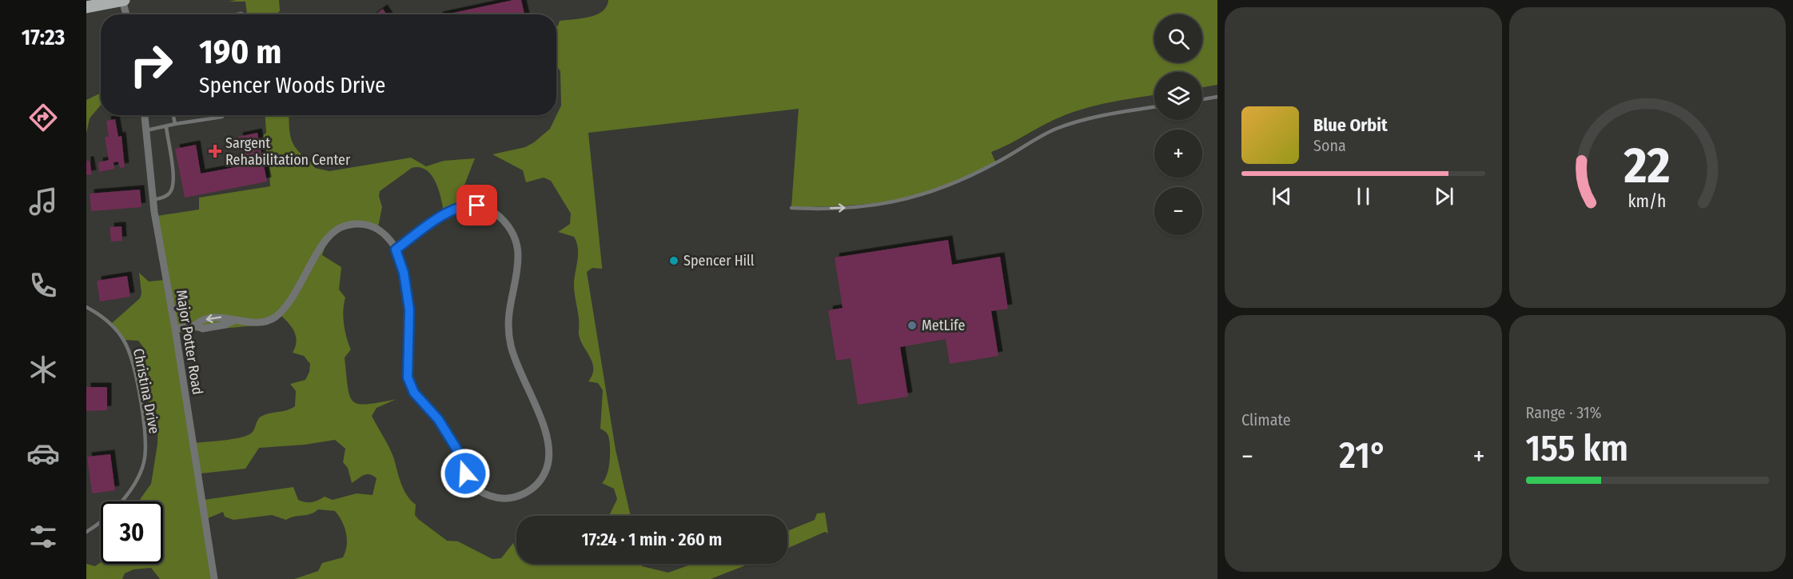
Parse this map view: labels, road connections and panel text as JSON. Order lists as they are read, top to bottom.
{
  "streets": {
    "street": ["Major Potter Road"],
    "lane": ["Christina Drive"]
  },
  "places": {
    "health": ["Sargent Rehabilitation Center"],
    "other": ["Spencer Hill", "MetLife"]
  },
  "page": {
    "tabs": "17:23",
    "map_buttons": ["+", "−"],
    "turn": ["190 m", "Spencer Woods Drive"],
    "song": ["Blue Orbit", "Sona"],
    "tile": [
      "Climate",
      ["Range · 31%", "155 km"]
    ],
    "heat": ["−", "21°", "+"],
    "limit": "30",
    "trip": "17:24 · 1 min · 260 m",
    "gauge": ["22", "km/h"]
  }
}
